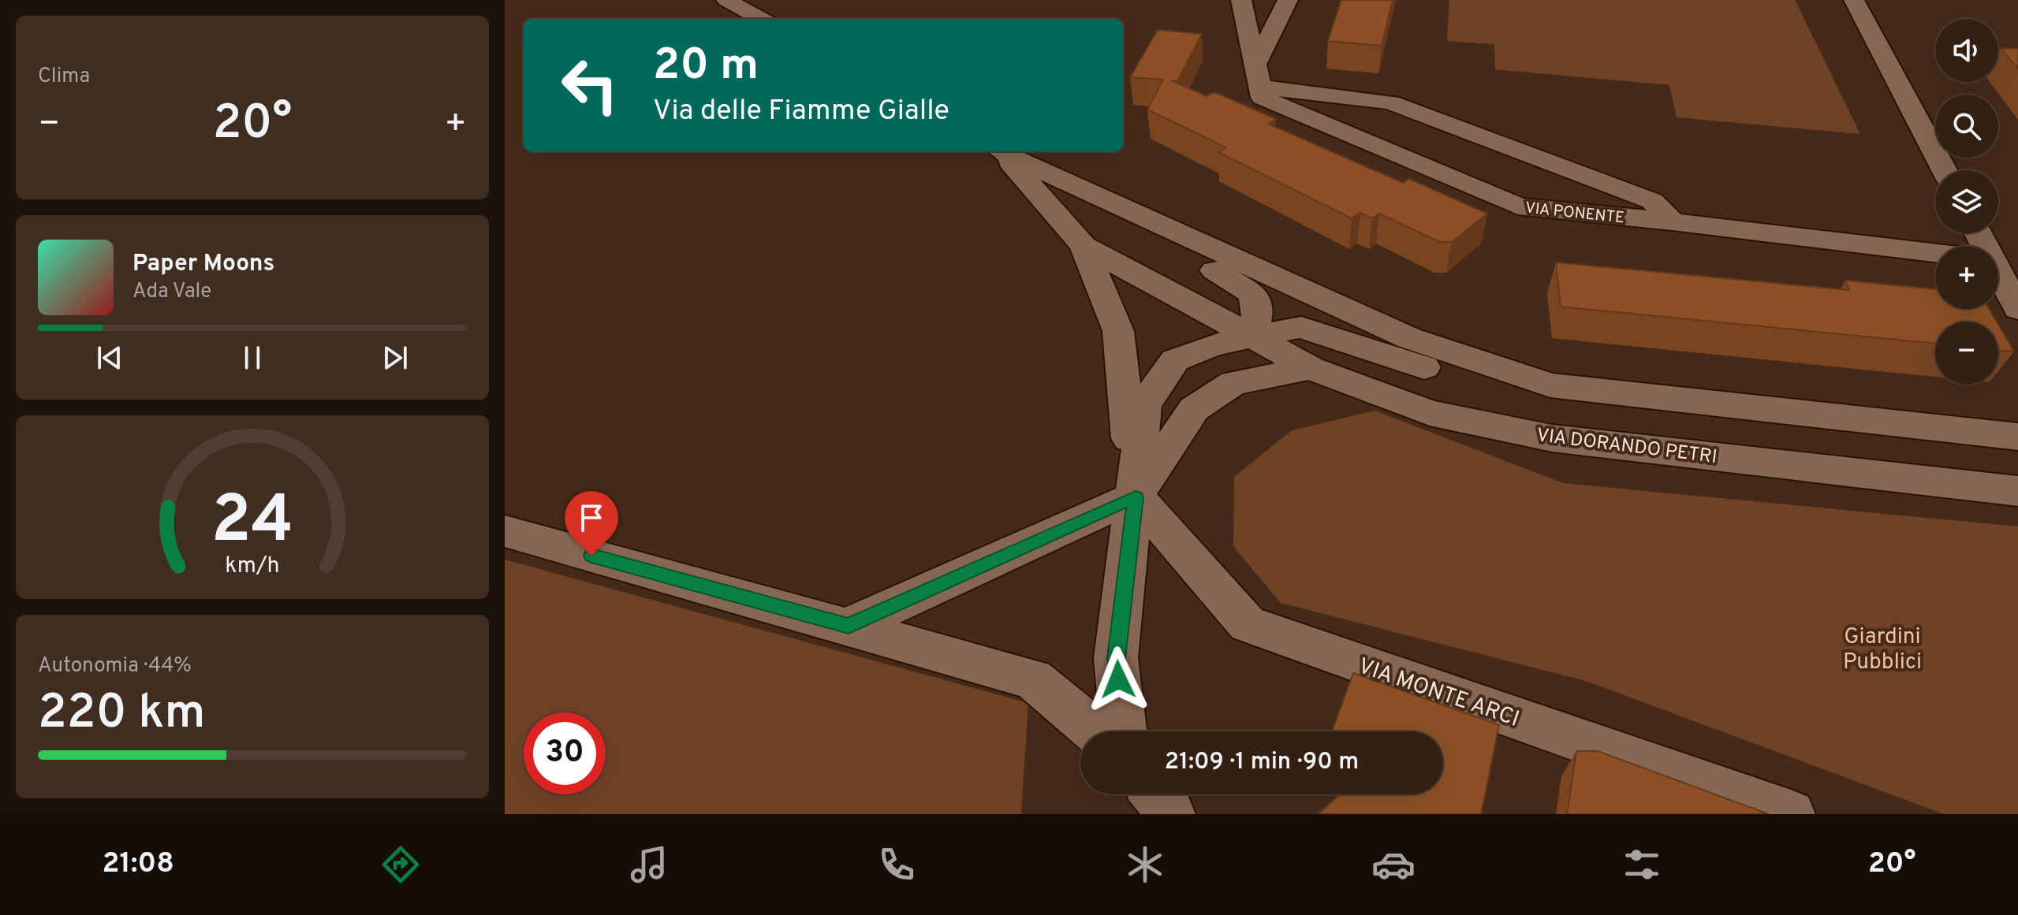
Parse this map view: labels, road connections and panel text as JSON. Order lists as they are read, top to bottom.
{
  "streets": {
    "street": ["VIA PONENTE", "VIA DORANDO PETRI", "VIA MONTE ARCI"]
  },
  "parks": ["Giardini Pubblici"],
  "page": {
    "tile": [
      "Clima",
      ["Autonomia · 44%", "220 km"]
    ],
    "map_buttons": ["+", "−"],
    "turn": ["20 m", "Via delle Fiamme Gialle"],
    "heat": ["−", "20°", "+"],
    "song": ["Paper Moons", "Ada Vale"],
    "limit": "30",
    "trip": "21:09 · 1 min · 90 m",
    "tabs": ["21:08", "20°"],
    "gauge": ["24", "km/h"]
  }
}
